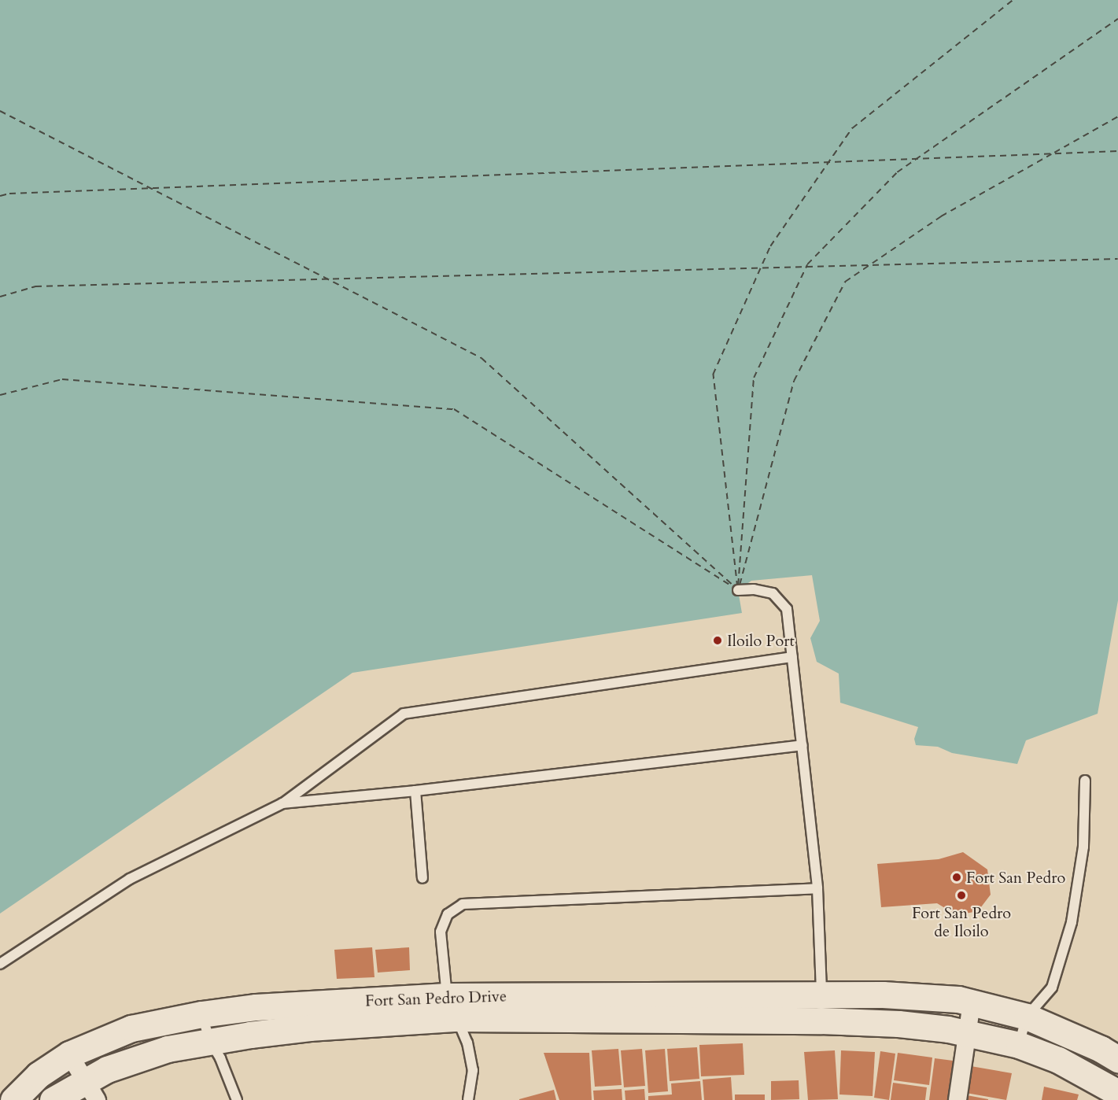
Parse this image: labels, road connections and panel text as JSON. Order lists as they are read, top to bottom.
{
  "streets": {
    "main road": ["Fort San Pedro Drive"]
  },
  "places": ["Iloilo Port", "Fort San Pedro", "Fort San Pedro de Iloilo"]
}
